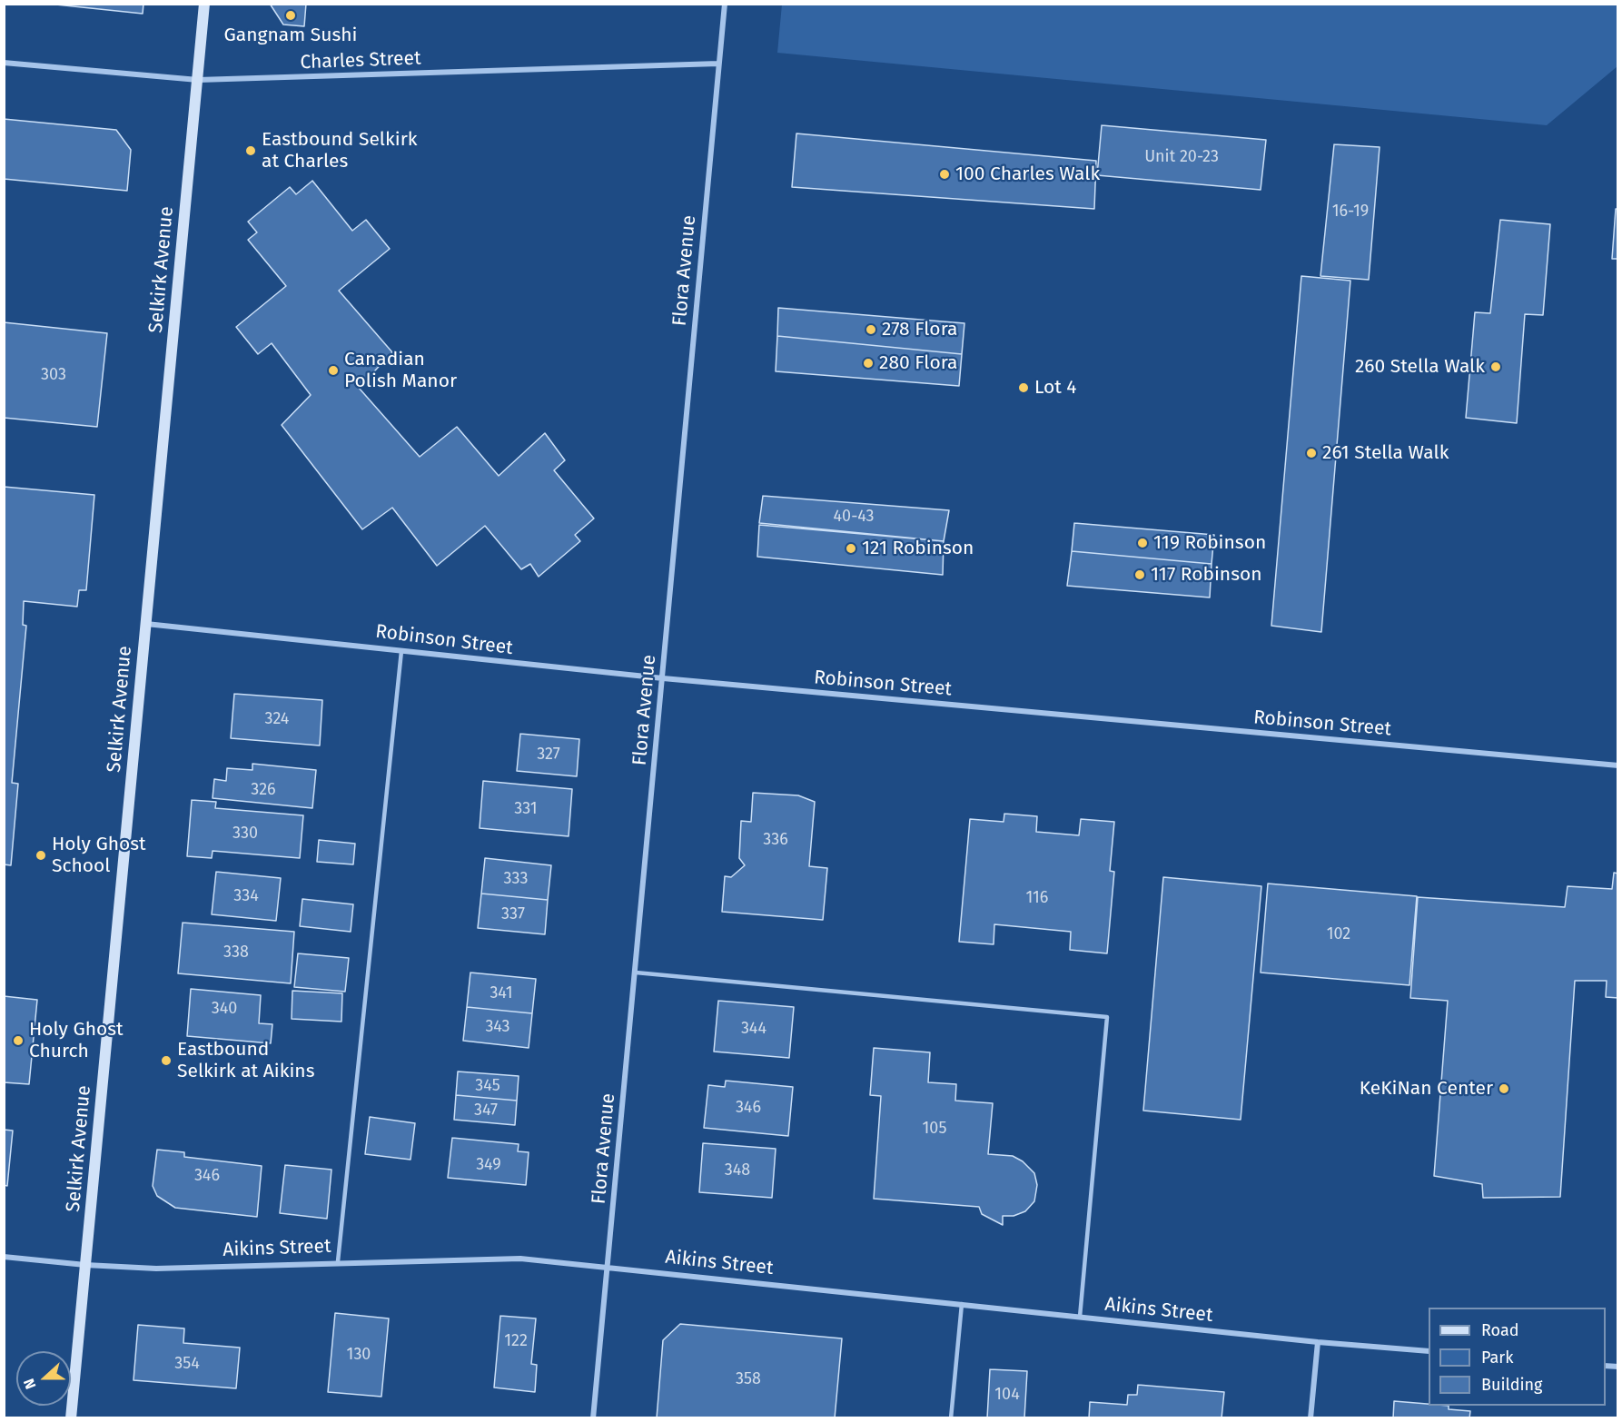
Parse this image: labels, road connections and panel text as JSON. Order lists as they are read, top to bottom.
{
  "streets": {
    "main road": ["Selkirk Avenue"],
    "street": [
      "Charles Street",
      "Flora Avenue",
      "Robinson Street",
      "Aikins Street"
    ]
  },
  "crossings": [
    ["Charles Street", "Selkirk Avenue"],
    ["Charles Street", "Flora Avenue"],
    ["Selkirk Avenue", "Robinson Street"],
    ["Selkirk Avenue", "Aikins Street"],
    ["Flora Avenue", "Robinson Street"],
    ["Flora Avenue", "Aikins Street"]
  ],
  "places": [
    "Gangnam Sushi",
    "Eastbound Selkirk at Charles",
    "100 Charles Walk",
    "278 Flora",
    "280 Flora",
    "260 Stella Walk",
    "Canadian Polish Manor",
    "Lot 4",
    "261 Stella Walk",
    "119 Robinson",
    "121 Robinson",
    "117 Robinson",
    "Holy Ghost School",
    "Holy Ghost Church",
    "Eastbound Selkirk at Aikins",
    "KeKiNan Center"
  ],
  "house_numbers": [
    "Unit 20-23",
    "16-19",
    "303",
    "40-43",
    "324",
    "327",
    "326",
    "331",
    "330",
    "336",
    "333",
    "334",
    "116",
    "337",
    "102",
    "338",
    "341",
    "340",
    "343",
    "344",
    "345",
    "346",
    "347",
    "105",
    "349",
    "348",
    "346",
    "122",
    "130",
    "354",
    "358",
    "104"
  ],
  "legend": ["Road", "Park", "Building"],
  "north": "left"
}
